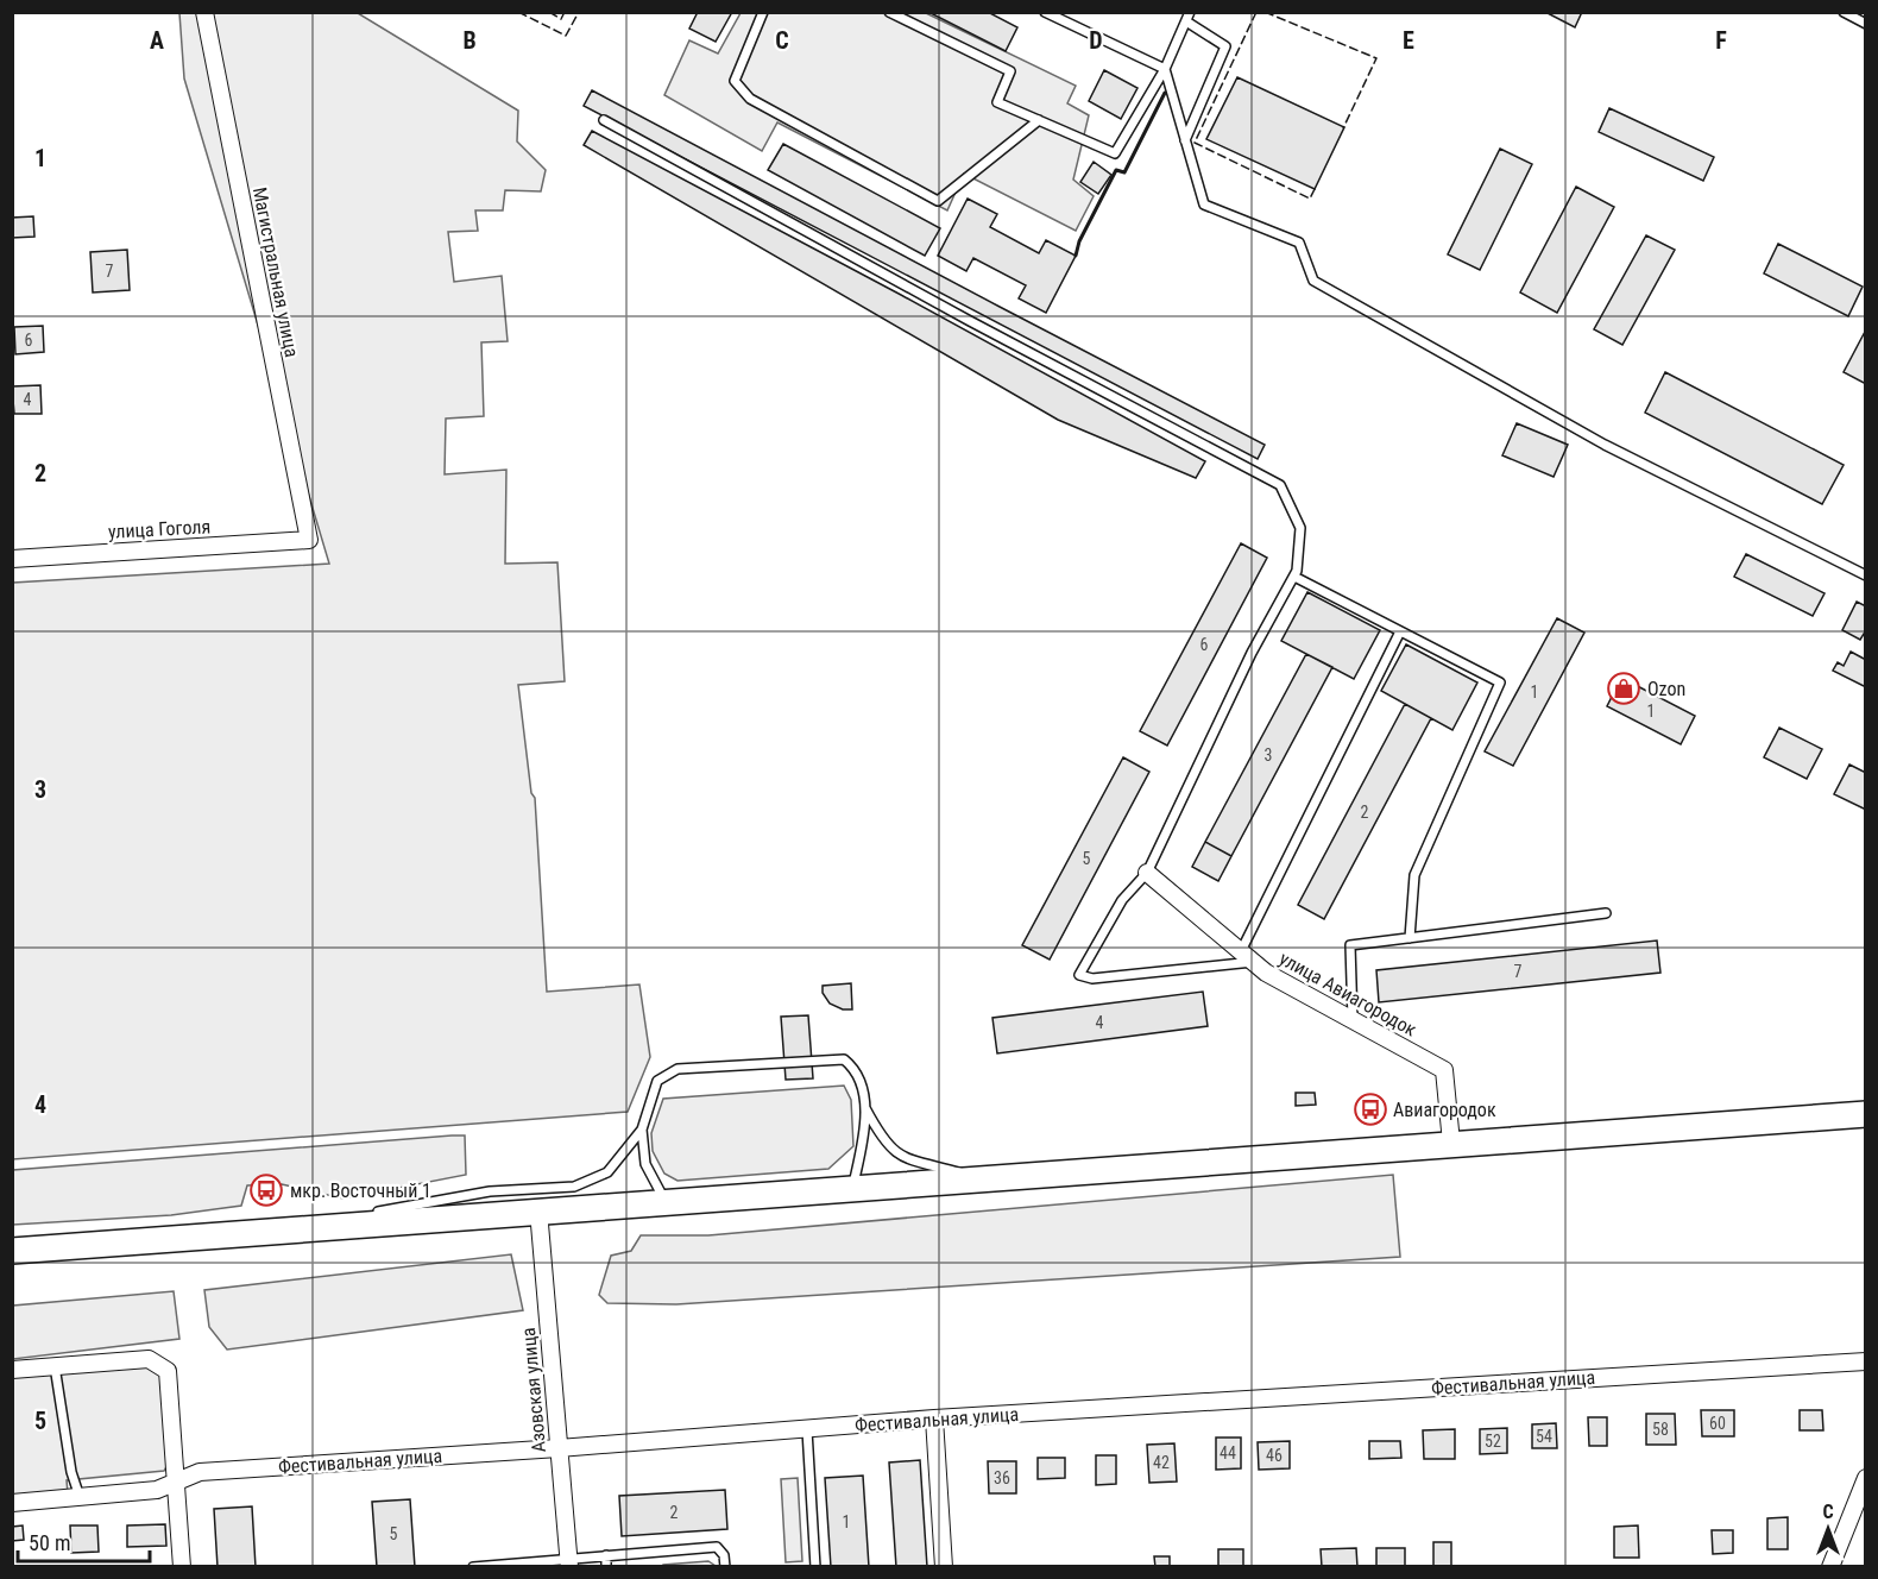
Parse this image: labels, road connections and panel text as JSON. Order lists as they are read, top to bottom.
{
  "streets": {
    "street": [
      "Магистральная улица",
      "улица Гоголя",
      "улица Авиагородок",
      "Фестивальная улица",
      "Азовская улица"
    ]
  },
  "crossings": [
    ["Магистральная улица", "улица Гоголя"],
    ["Фестивальная улица", "Азовская улица"]
  ],
  "places": {
    "shop": ["Ozon"],
    "bus stop": ["Авиагородок", "мкр. Восточный 1"]
  },
  "house_numbers": [
    "7",
    "6",
    "4",
    "6",
    "1",
    "1",
    "3",
    "2",
    "5",
    "7",
    "4",
    "60",
    "58",
    "54",
    "52",
    "44",
    "46",
    "42",
    "36",
    "2",
    "1",
    "5"
  ],
  "scale_bar": "50 m",
  "north": "top",
  "grid": {
    "columns": [
      "A",
      "B",
      "C",
      "D",
      "E",
      "F"
    ],
    "rows": [
      "1",
      "2",
      "3",
      "4",
      "5"
    ]
  }
}
